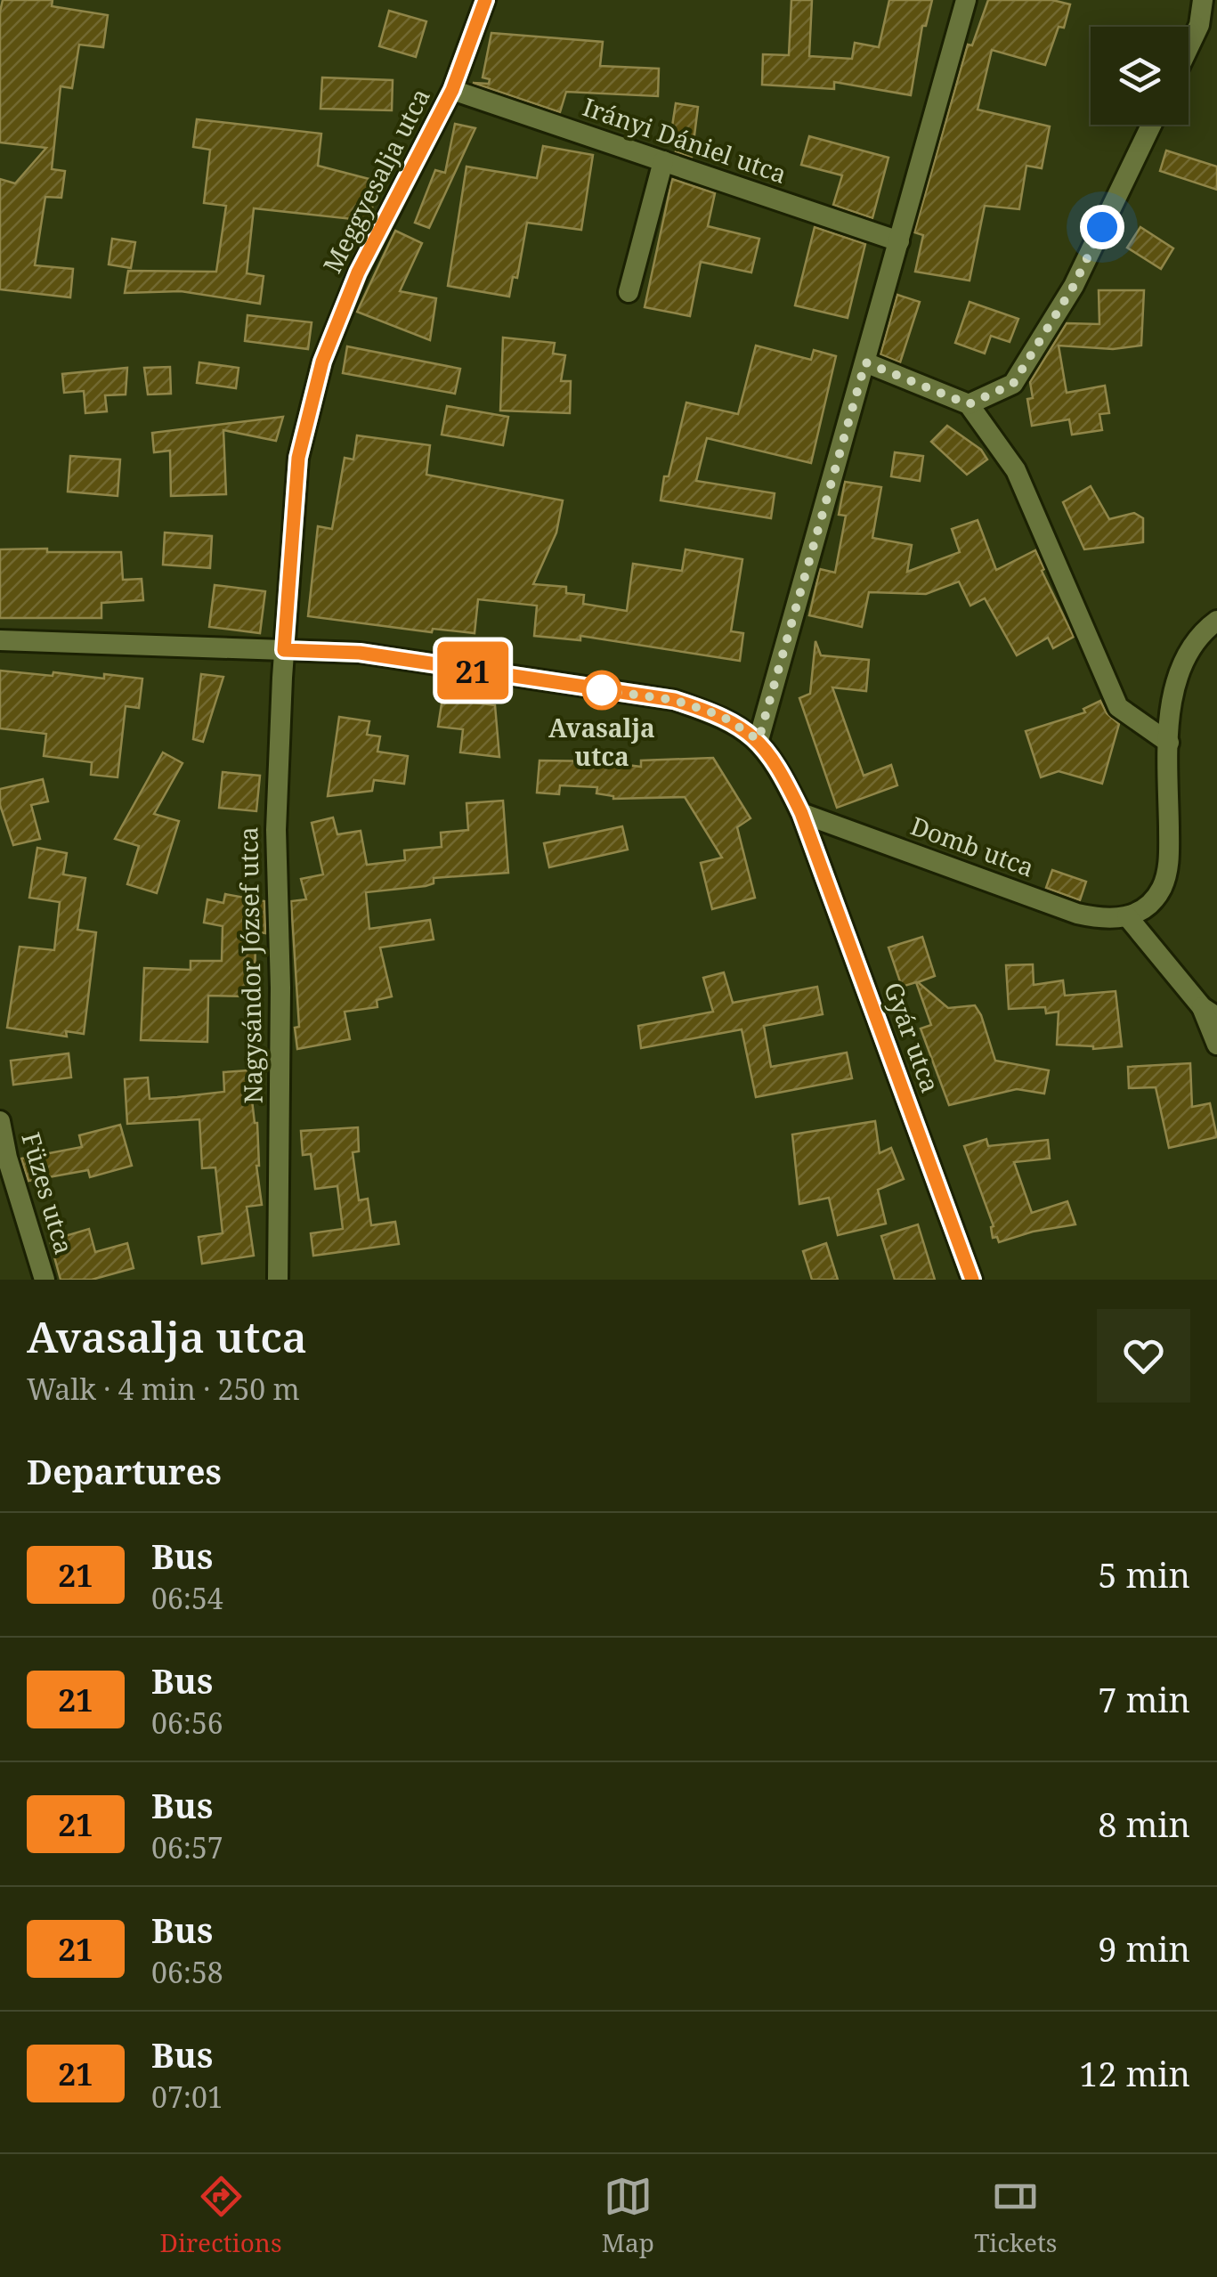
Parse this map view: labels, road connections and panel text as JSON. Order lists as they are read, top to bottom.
{
  "streets": {
    "street": [
      "Irányi Dániel utca",
      "Meggyesalja utca",
      "Domb utca",
      "Nagysándor József utca",
      "Gyár utca",
      "Füzes utca"
    ]
  },
  "crossings": [
    ["Irányi Dániel utca", "Meggyesalja utca"],
    ["Meggyesalja utca", "Nagysándor József utca"],
    ["Domb utca", "Gyár utca"]
  ],
  "places": ["Avasalja utca"],
  "lines": ["bus line 21"],
  "page": {
    "on_map": "21",
    "heading": [
      ["Avasalja utca", "Walk · 4 min · 250 m"],
      "Departures"
    ],
    "list": [
      {
        "mark": "21",
        "name": "Bus",
        "note": "06:54",
        "value": "5 min"
      },
      {
        "mark": "21",
        "name": "Bus",
        "note": "06:56",
        "value": "7 min"
      },
      {
        "mark": "21",
        "name": "Bus",
        "note": "06:57",
        "value": "8 min"
      },
      {
        "mark": "21",
        "name": "Bus",
        "note": "06:58",
        "value": "9 min"
      },
      {
        "mark": "21",
        "name": "Bus",
        "note": "07:01",
        "value": "12 min"
      }
    ],
    "tabs": ["Directions", "Map", "Tickets"]
  }
}
